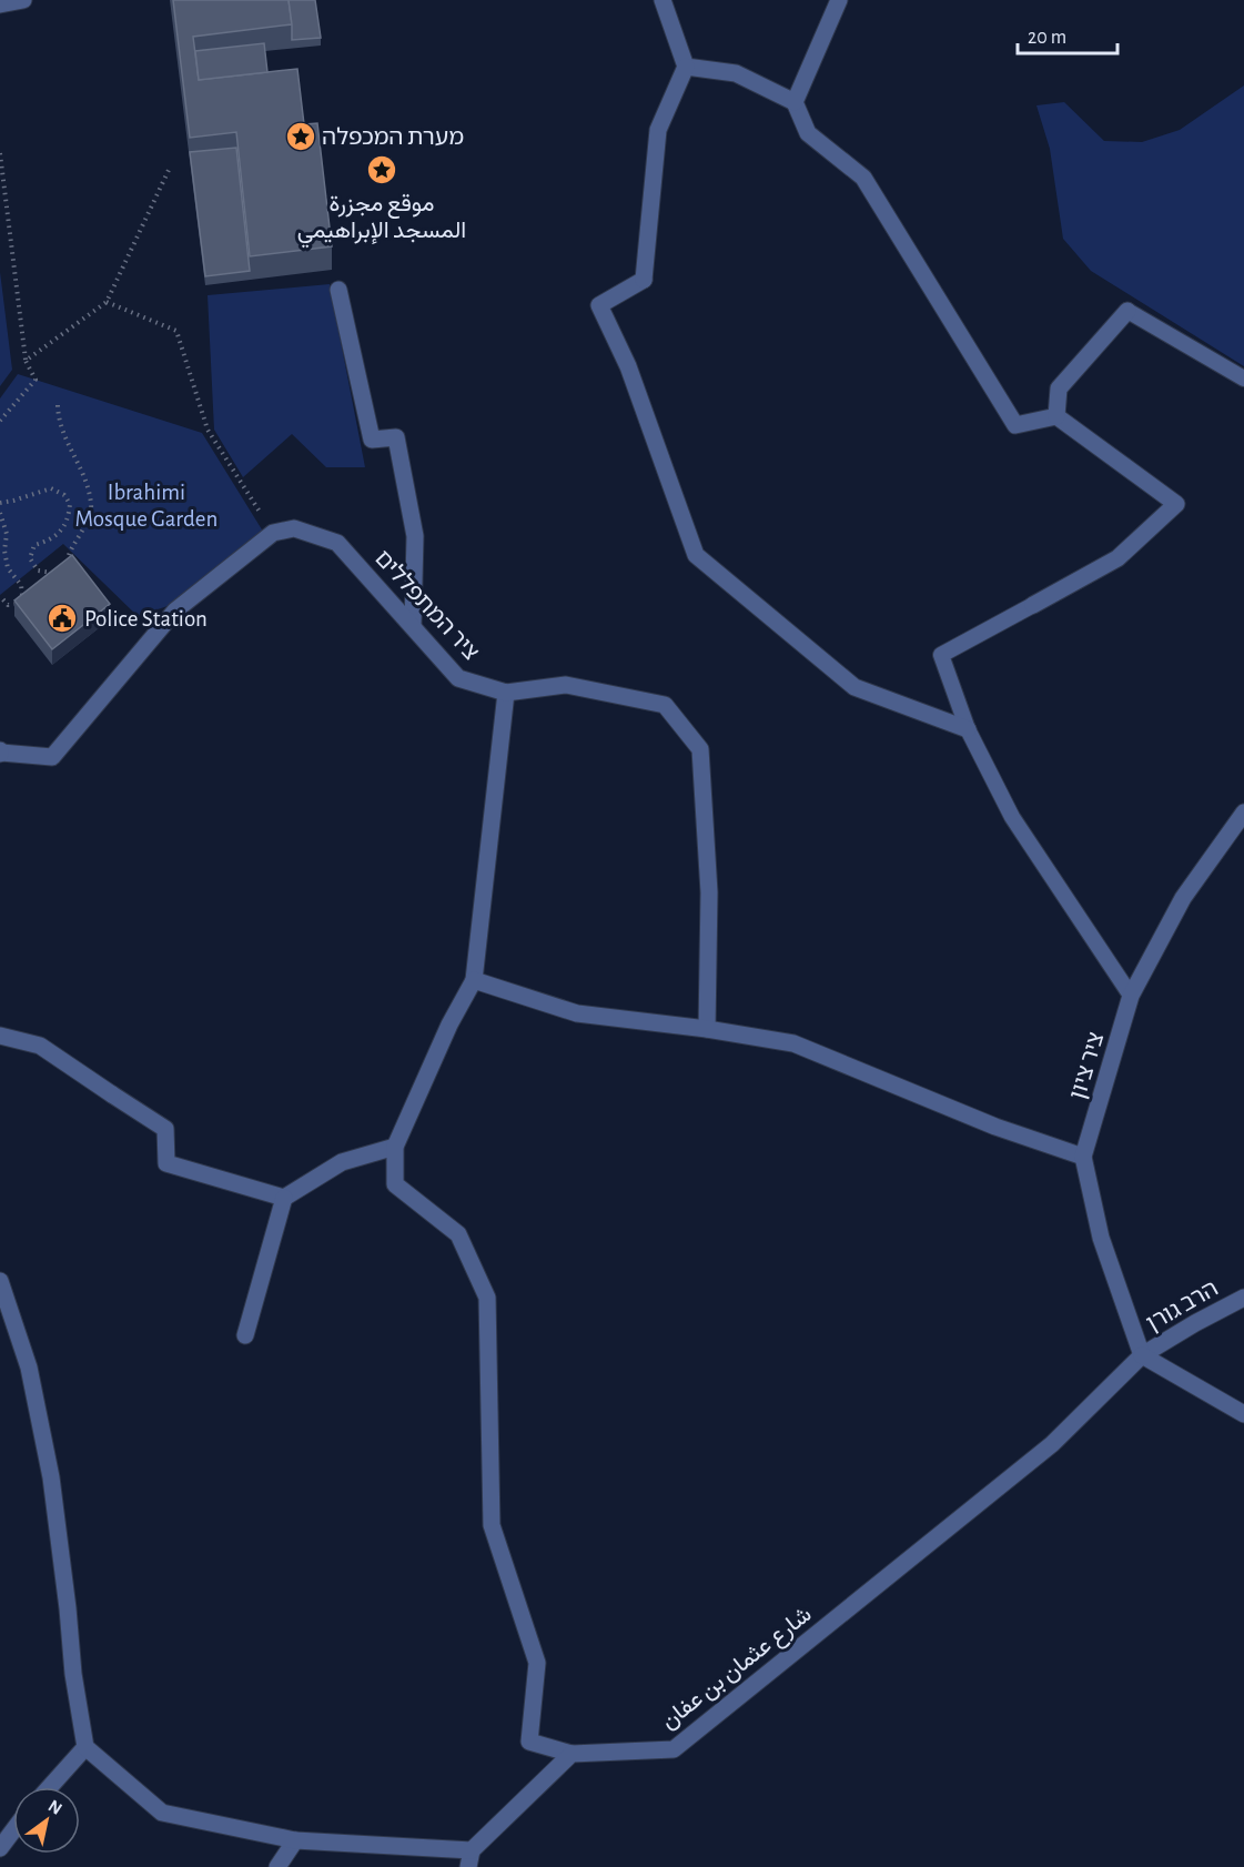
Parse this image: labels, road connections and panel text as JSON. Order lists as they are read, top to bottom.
{
  "streets": {
    "street": [
      "ציר המתפללים",
      "ציר ציון",
      "הרב גורן",
      "شارع عثمان بن عفان"
    ]
  },
  "crossings": [
    ["ציר ציון", "הרב גורן"],
    ["ציר ציון", "شارع عثمان بن عفان"],
    ["הרב גורן", "شارع عثمان بن عفان"]
  ],
  "parks": ["Ibrahimi Mosque Garden"],
  "places": {
    "place": ["מערת המכפלה", "موقع مجزرة المسجد الإبراهيمي"],
    "public building": ["Police Station"]
  },
  "scale_bar": "20 m",
  "north": "top right"
}
